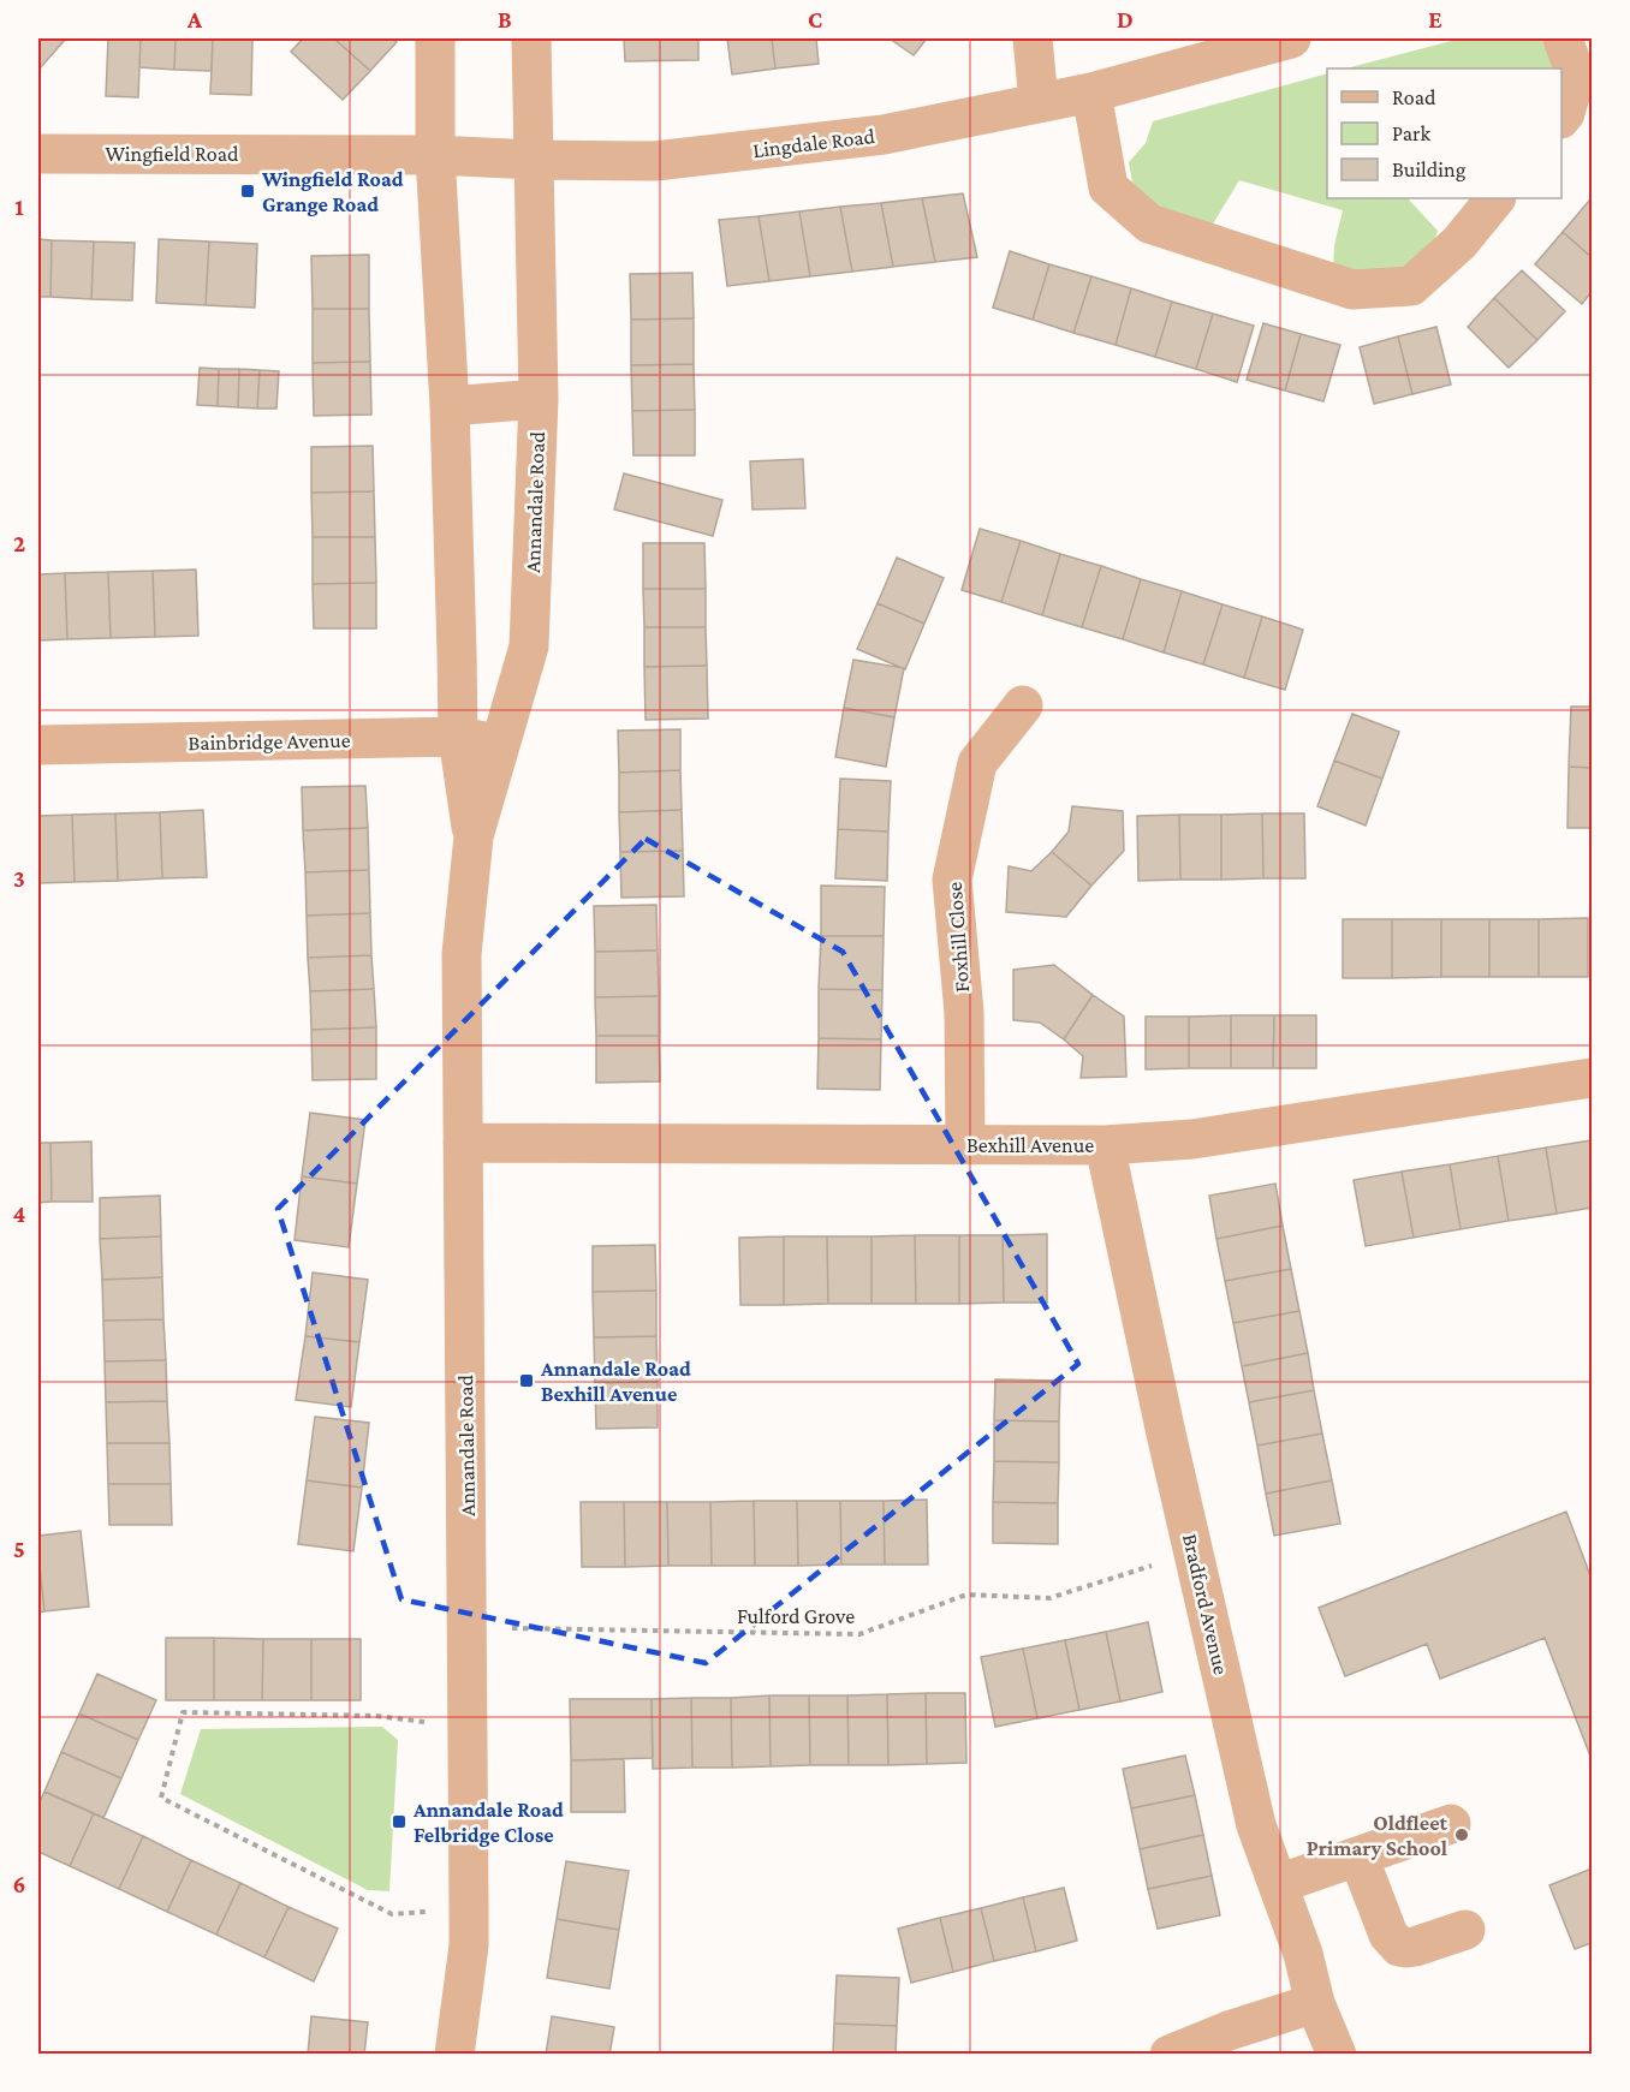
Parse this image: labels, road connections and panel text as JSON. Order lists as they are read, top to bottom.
{
  "streets": {
    "street": [
      "Lingdale Road",
      "Wingfield Road",
      "Annandale Road",
      "Bainbridge Avenue",
      "Foxhill Close",
      "Bexhill Avenue",
      "Bradford Avenue"
    ],
    "path": ["Fulford Grove"]
  },
  "crossings": [
    ["Lingdale Road", "Wingfield Road"],
    ["Lingdale Road", "Annandale Road"],
    ["Wingfield Road", "Annandale Road"],
    ["Annandale Road", "Bainbridge Avenue"],
    ["Annandale Road", "Bexhill Avenue"],
    ["Annandale Road", "Fulford Grove"],
    ["Foxhill Close", "Bexhill Avenue"],
    ["Bexhill Avenue", "Bradford Avenue"],
    ["Bradford Avenue", "Fulford Grove"]
  ],
  "places": {
    "transit": ["Wingfield Road Grange Road", "Annandale Road Bexhill Avenue", "Annandale Road Felbridge Close"],
    "other": ["Oldfleet Primary School"]
  },
  "legend": ["Road", "Park", "Building"],
  "grid": {
    "columns": [
      "A",
      "B",
      "C",
      "D",
      "E"
    ],
    "rows": [
      "1",
      "2",
      "3",
      "4",
      "5",
      "6"
    ]
  }
}
